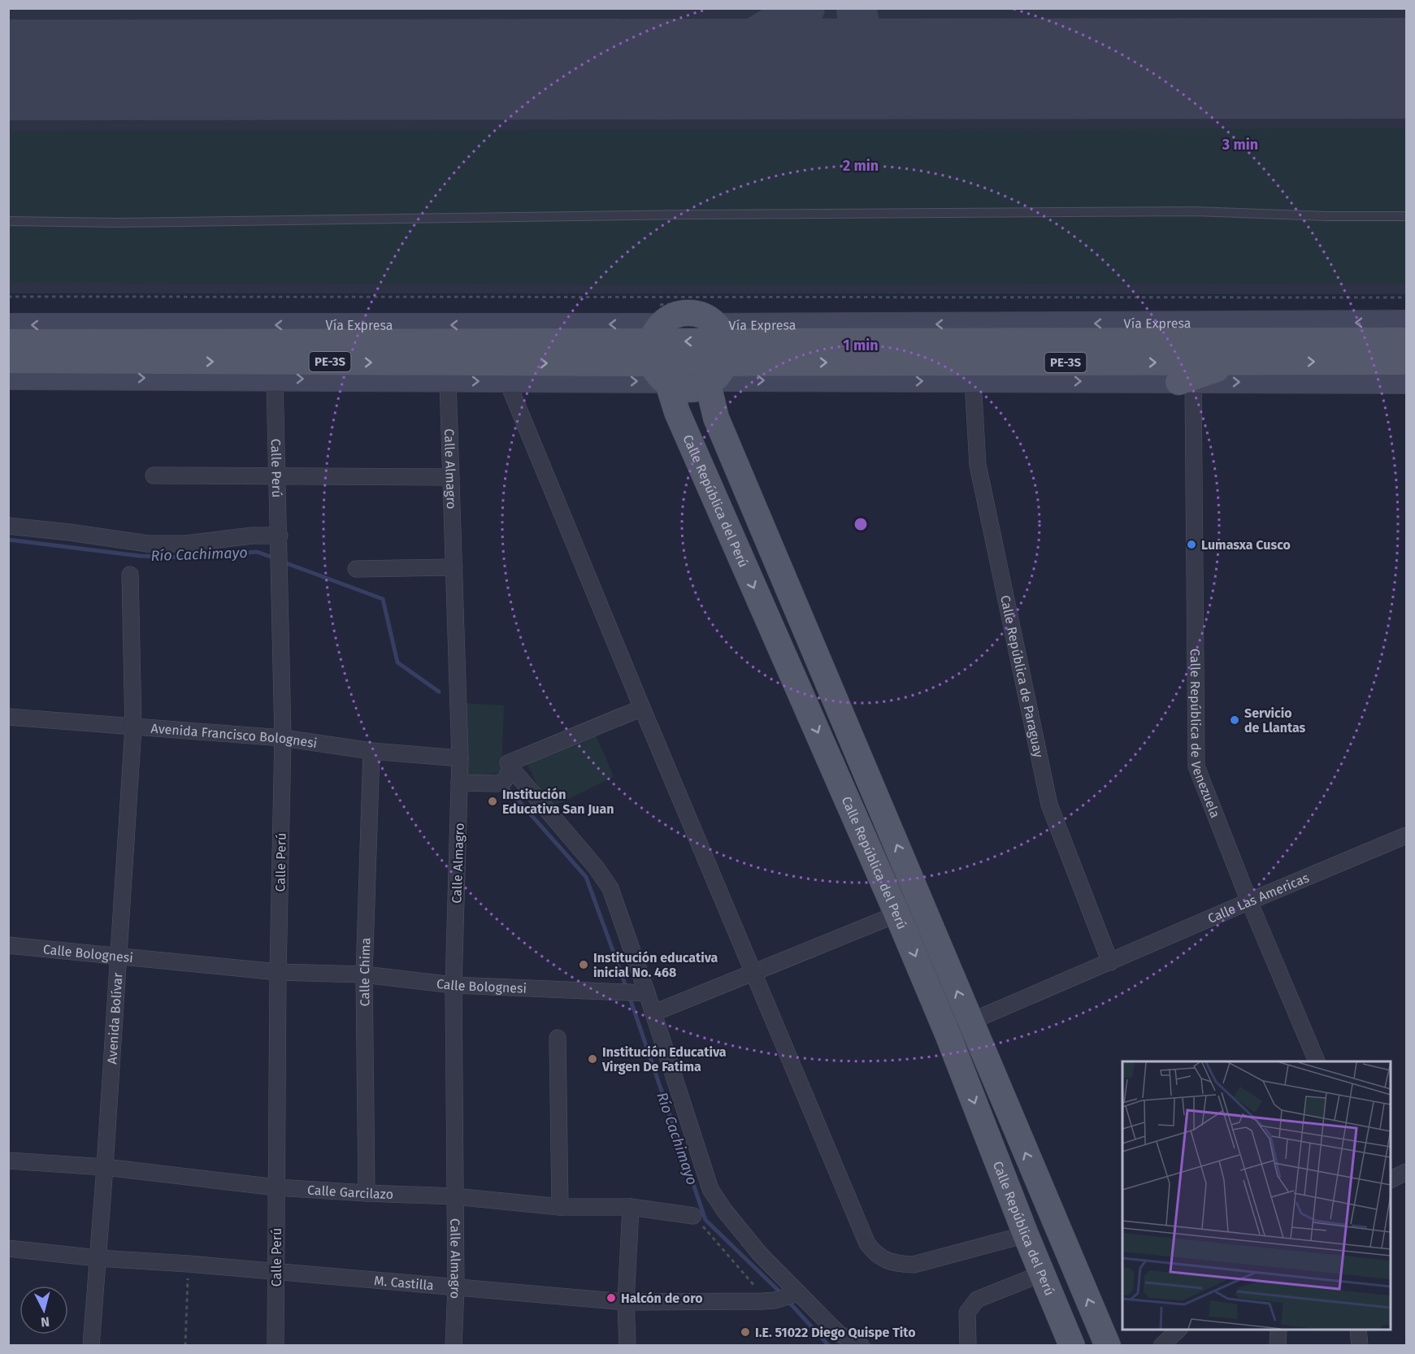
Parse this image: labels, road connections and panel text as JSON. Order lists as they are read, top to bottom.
{
  "streets": {
    "main road": ["Vía Expresa", "PE-3S", "Calle República del Perú"],
    "street": [
      "Calle Perú",
      "Calle Almagro",
      "Calle República de Paraguay",
      "Calle República de Venezuela",
      "Avenida Francisco Bolognesi",
      "Calle Las Americas",
      "Calle Bolognesi",
      "Calle Chima",
      "Avenida Bolívar",
      "Calle Garcilazo",
      "M. Castilla"
    ]
  },
  "crossings": [
    ["Vía Expresa", "Calle Perú"],
    ["Vía Expresa", "Calle Almagro"],
    ["Vía Expresa", "Calle República del Perú"],
    ["Vía Expresa", "Calle República de Paraguay"],
    ["Vía Expresa", "Calle República de Venezuela"],
    ["Calle Perú", "Avenida Francisco Bolognesi"],
    ["Calle Perú", "Calle Bolognesi"],
    ["Calle Perú", "Calle Garcilazo"],
    ["Calle Perú", "M. Castilla"],
    ["Calle Almagro", "Avenida Francisco Bolognesi"],
    ["Calle Almagro", "Calle Bolognesi"],
    ["Calle Almagro", "Calle Garcilazo"],
    ["Calle Almagro", "M. Castilla"],
    ["Calle República del Perú", "Calle Las Americas"],
    ["Calle República de Paraguay", "Calle Las Americas"],
    ["Calle República de Venezuela", "Calle Las Americas"],
    ["Avenida Francisco Bolognesi", "Calle Chima"],
    ["Avenida Francisco Bolognesi", "Avenida Bolívar"],
    ["Calle Bolognesi", "Calle Chima"],
    ["Calle Bolognesi", "Avenida Bolívar"],
    ["Calle Chima", "Calle Garcilazo"],
    ["Avenida Bolívar", "Calle Garcilazo"],
    ["Avenida Bolívar", "M. Castilla"]
  ],
  "water": ["Río Cachimayo"],
  "places": [
    "Lumasxa Cusco",
    "Servicio de Llantas",
    "Institución Educativa San Juan",
    "Institución educativa inicial No. 468",
    "Institución Educativa Virgen De Fatima",
    "Halcón de oro",
    "I.E. 51022 Diego Quispe Tito"
  ],
  "north": "bottom",
  "rings": ["3 min", "2 min", "1 min"]
}
